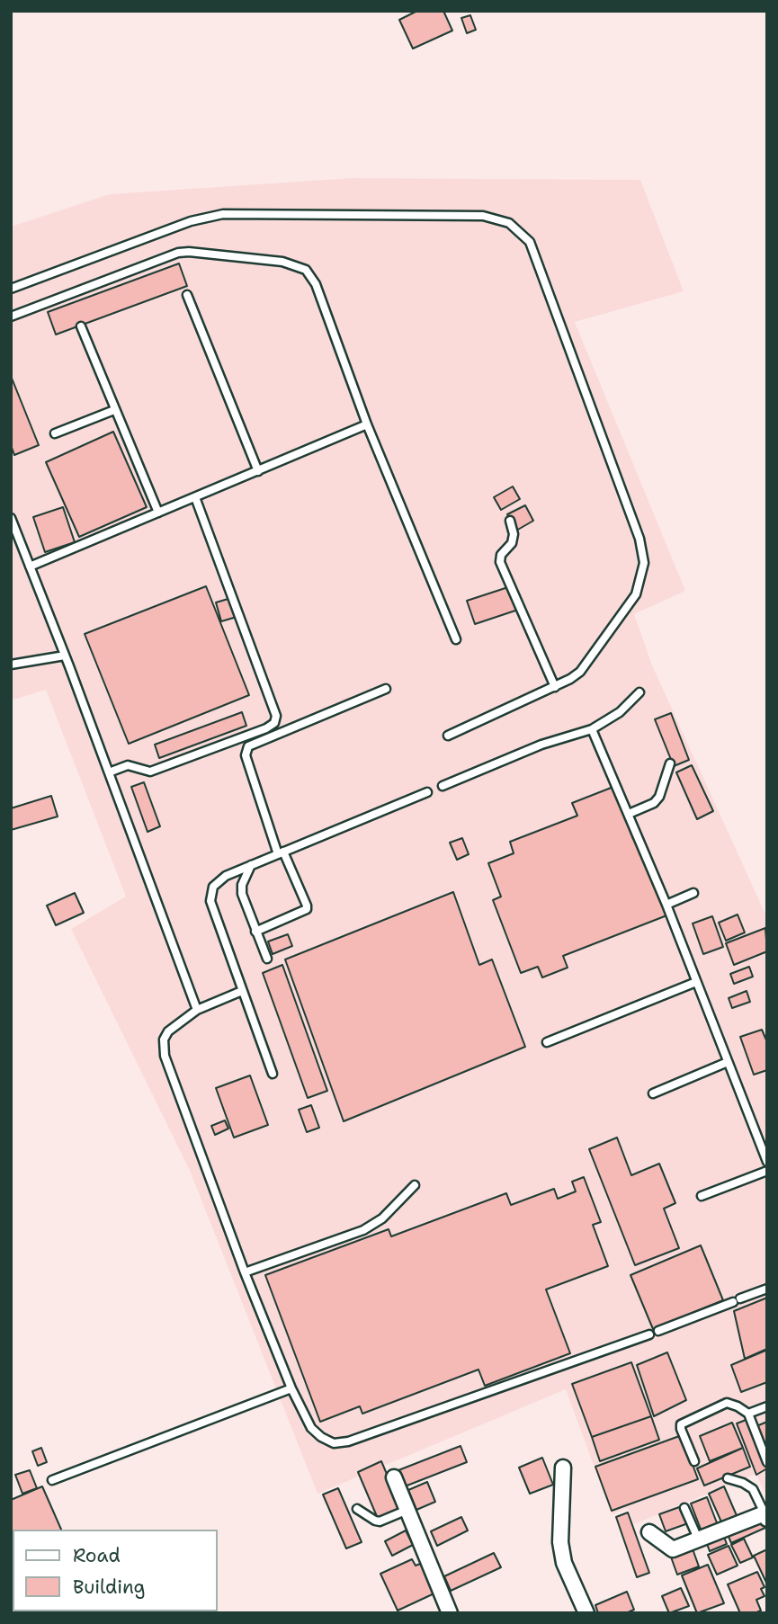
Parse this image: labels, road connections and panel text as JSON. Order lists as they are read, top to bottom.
{
  "legend": ["Road", "Building"]
}
